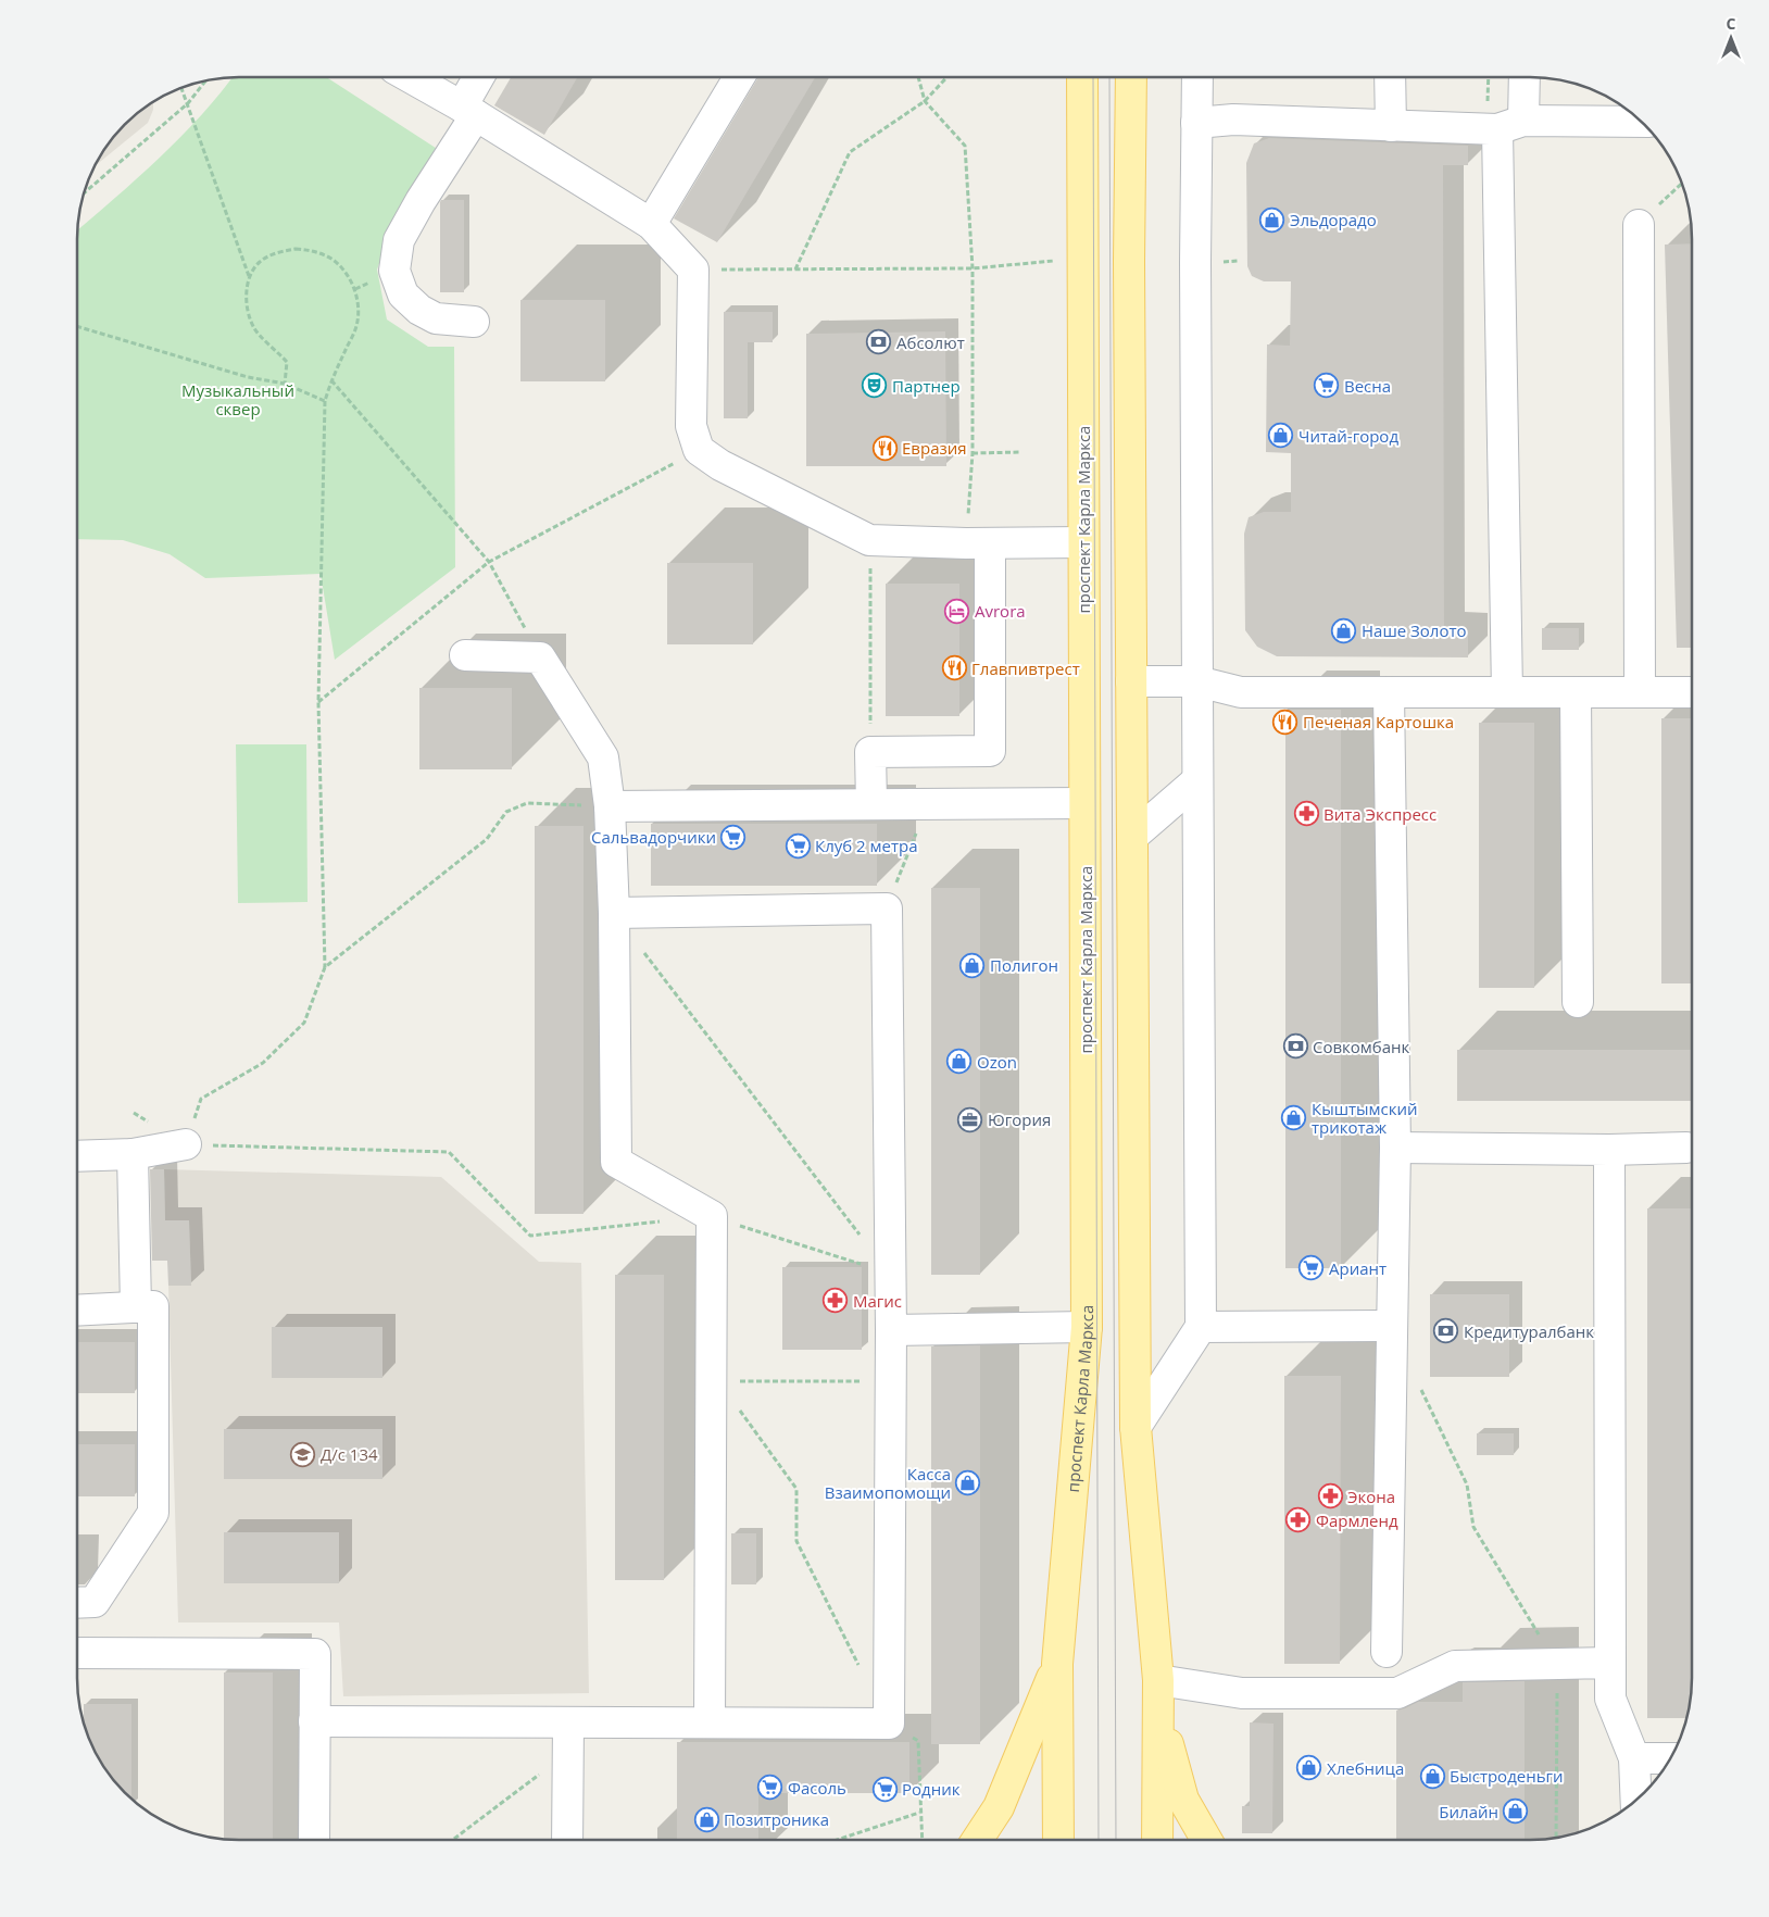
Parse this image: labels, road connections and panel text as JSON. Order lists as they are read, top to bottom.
{
  "streets": {
    "main road": ["проспект Карла Маркса"]
  },
  "parks": ["Музыкальный сквер"],
  "places": {
    "shop": [
      "Эльдорадо",
      "Читай-город",
      "Наше Золото",
      "Полигон",
      "Ozon",
      "Кыштымский трикотаж",
      "Касса Взаимопомощи",
      "Хлебница",
      "Быстроденьги",
      "Билайн",
      "Позитроника"
    ],
    "bank": ["Абсолют", "Совкомбанк", "Кредитуралбанк"],
    "theatre": ["Партнер"],
    "supermarket": [
      "Весна",
      "Сальвадорчики",
      "Клуб 2 метра",
      "Ариант",
      "Фасоль",
      "Родник"
    ],
    "restaurant": ["Евразия", "Главпивтрест", "Печеная Картошка"],
    "hotel": ["Avrora"],
    "pharmacy": [
      "Вита Экспресс",
      "Магис",
      "Экона",
      "Фармленд"
    ],
    "office": ["Югория"],
    "school or university": ["Д/с 134"]
  },
  "north": "top"
}
